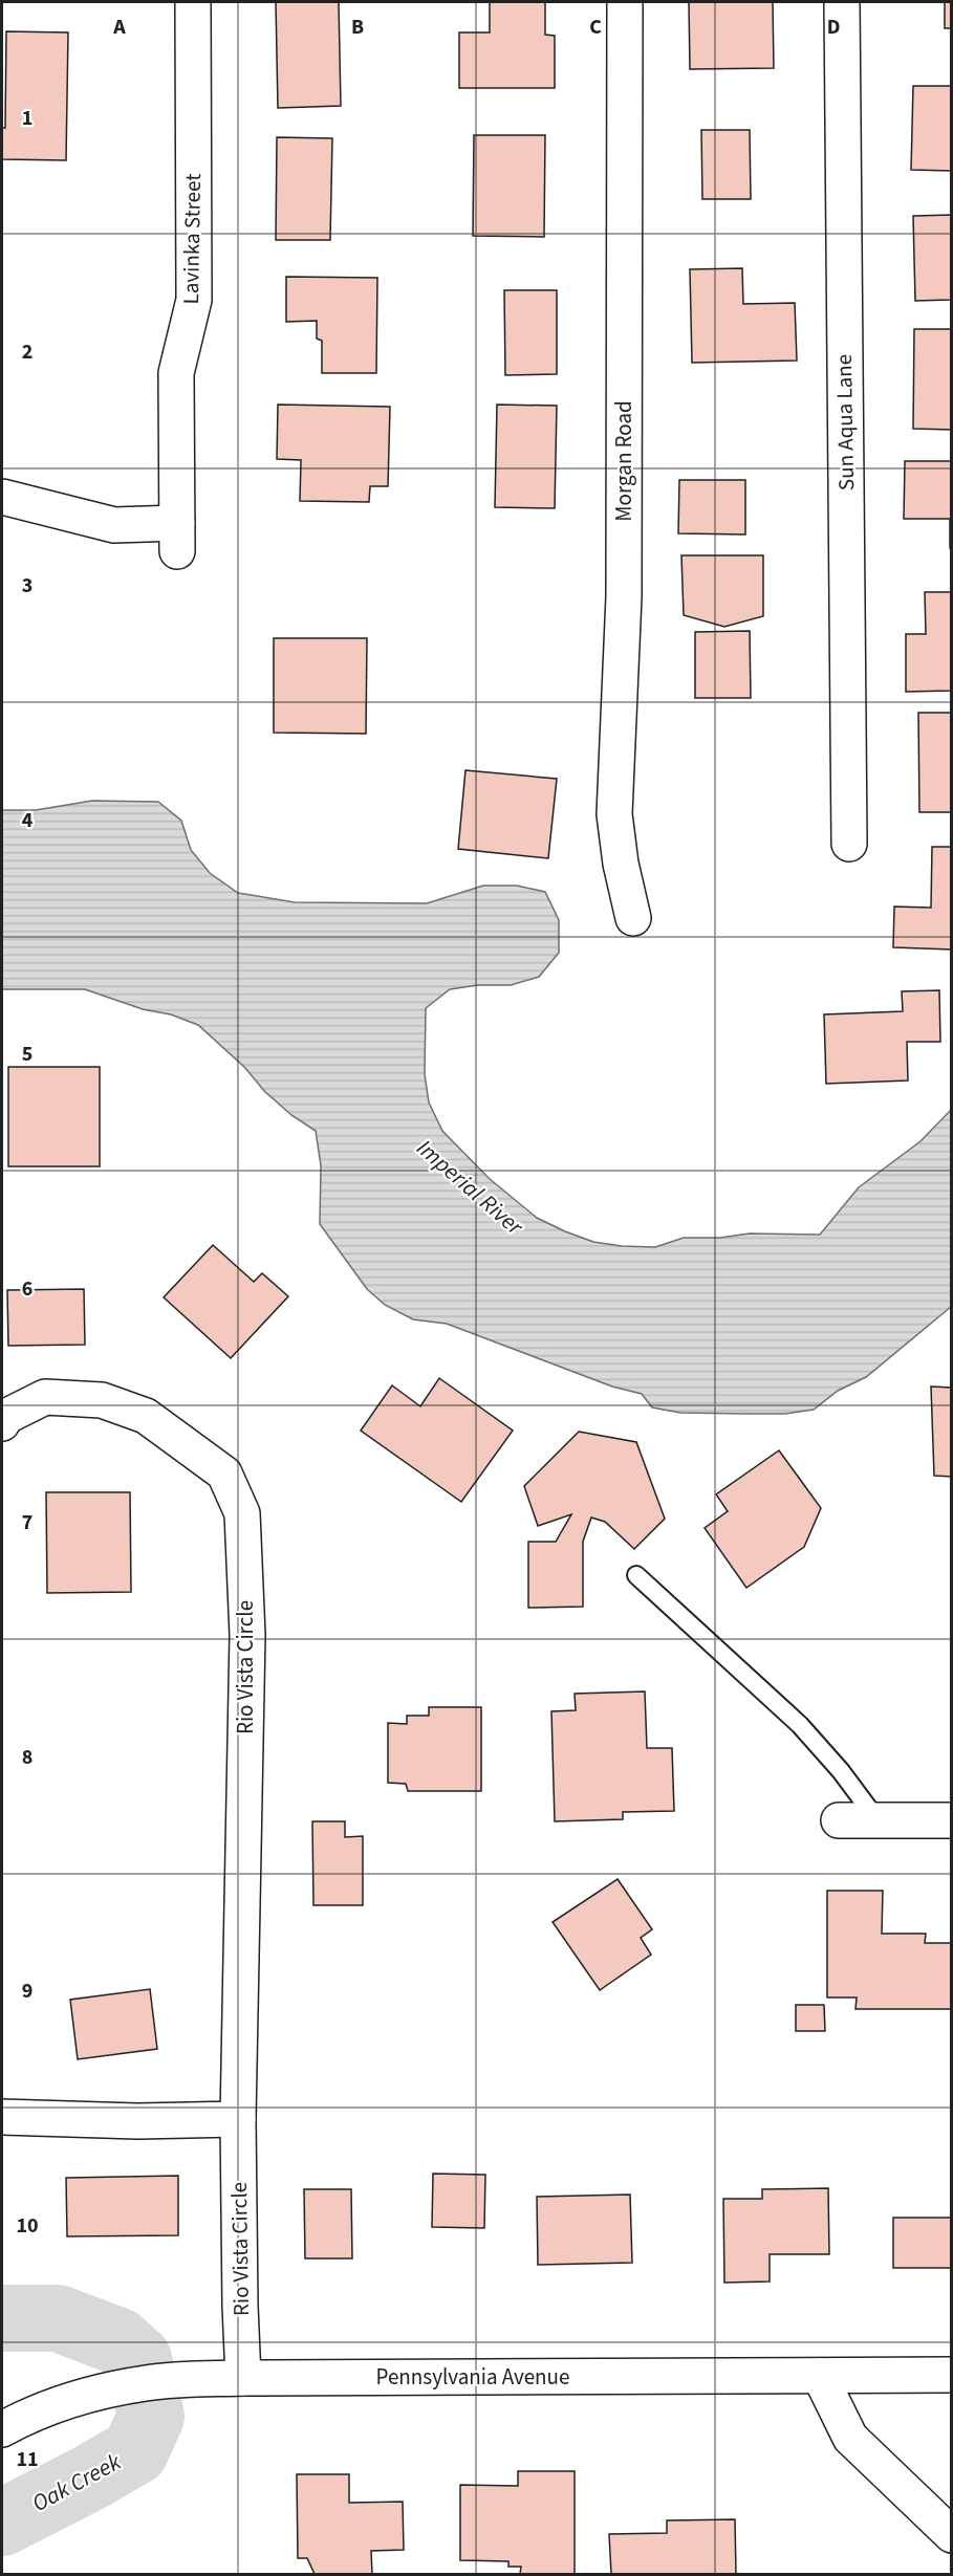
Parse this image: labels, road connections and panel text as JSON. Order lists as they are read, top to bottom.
{
  "streets": {
    "street": [
      "Lavinka Street",
      "Sun Aqua Lane",
      "Morgan Road",
      "Rio Vista Circle",
      "Pennsylvania Avenue"
    ]
  },
  "crossings": [
    ["Rio Vista Circle", "Pennsylvania Avenue"]
  ],
  "water": ["Imperial River", "Oak Creek"],
  "grid": {
    "columns": [
      "A",
      "B",
      "C",
      "D"
    ],
    "rows": [
      "1",
      "2",
      "3",
      "4",
      "5",
      "6",
      "7",
      "8",
      "9",
      "10",
      "11"
    ]
  }
}
